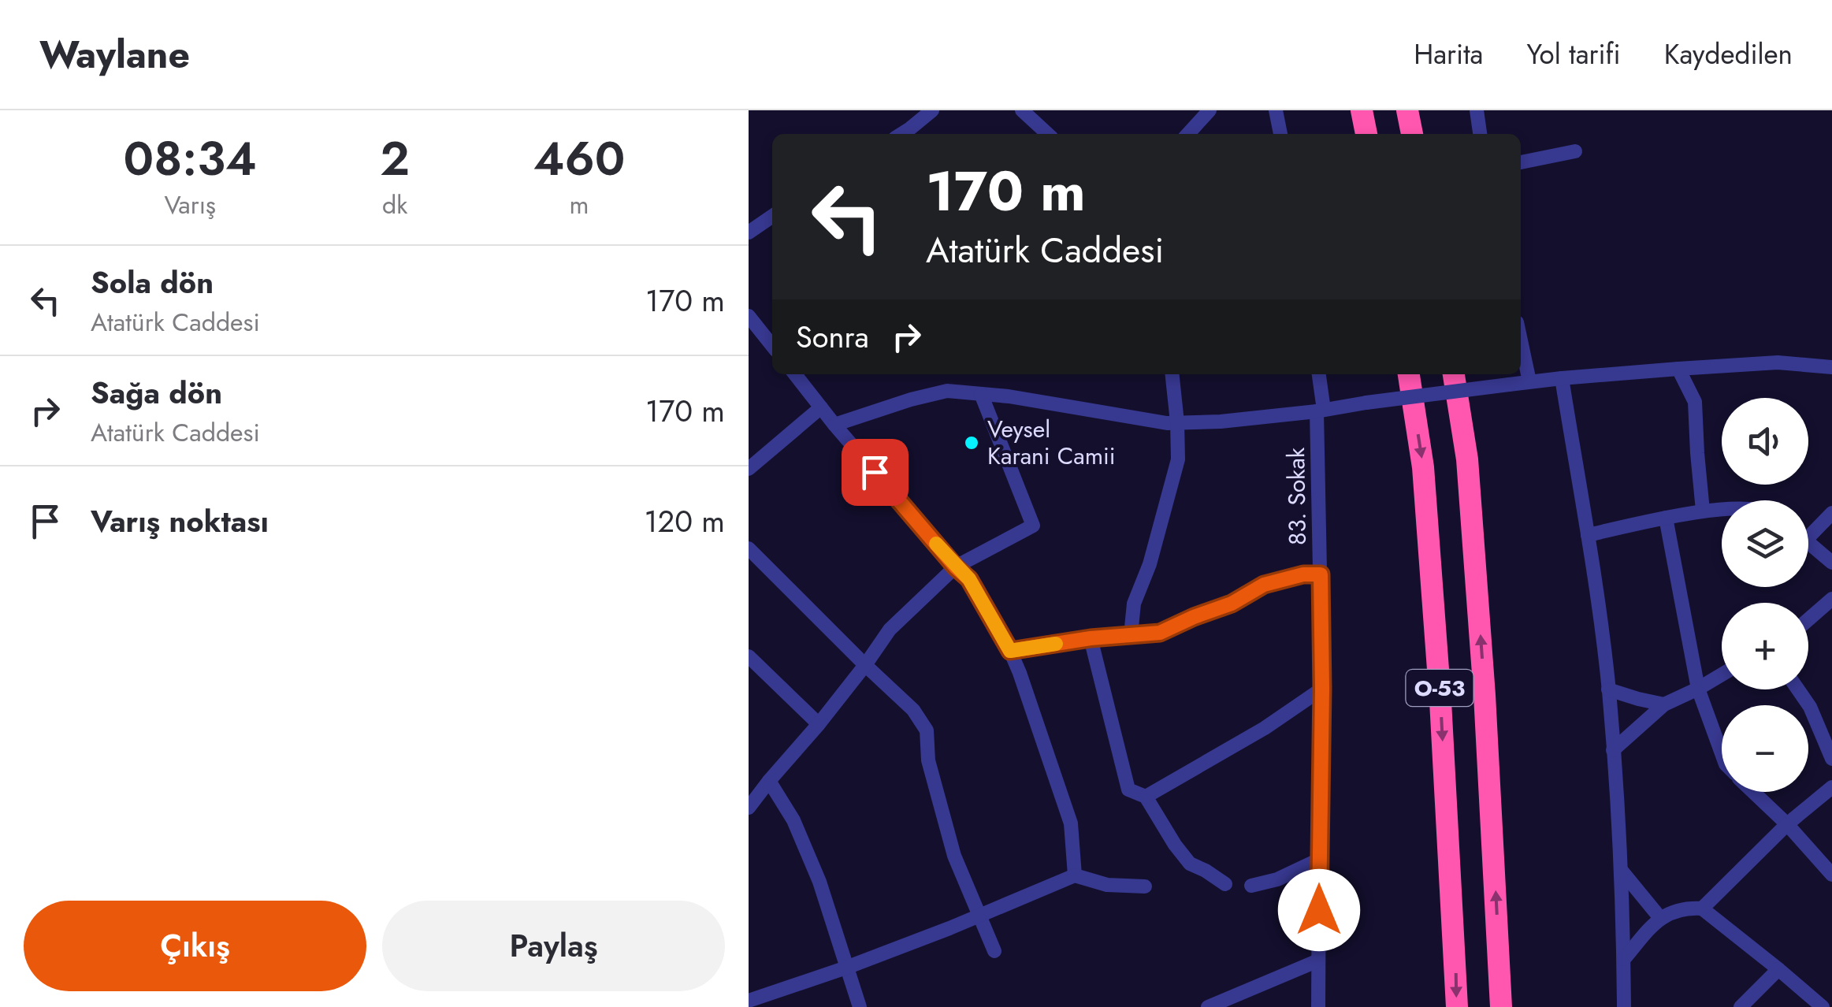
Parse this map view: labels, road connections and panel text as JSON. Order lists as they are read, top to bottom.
{
  "streets": {
    "highway": ["O-53"],
    "street": ["83. Sokak"]
  },
  "places": ["Veysel Karani Camii"],
  "page": {
    "header": "Waylane",
    "nav": ["Harita", "Yol tarifi", "Kaydedilen"],
    "eta": [
      "08:34",
      "Varış",
      "2",
      "dk",
      "460",
      "m"
    ],
    "turn": ["170 m", "Atatürk Caddesi"],
    "list": [
      {
        "name": "Sola dön",
        "note": "Atatürk Caddesi",
        "value": "170 m"
      },
      {
        "name": "Sağa dön",
        "note": "Atatürk Caddesi",
        "value": "170 m"
      },
      {
        "name": "Varış noktası",
        "value": "120 m"
      }
    ],
    "then": "Sonra",
    "map_buttons": ["+", "−"],
    "buttons": ["Çıkış", "Paylaş"]
  }
}
